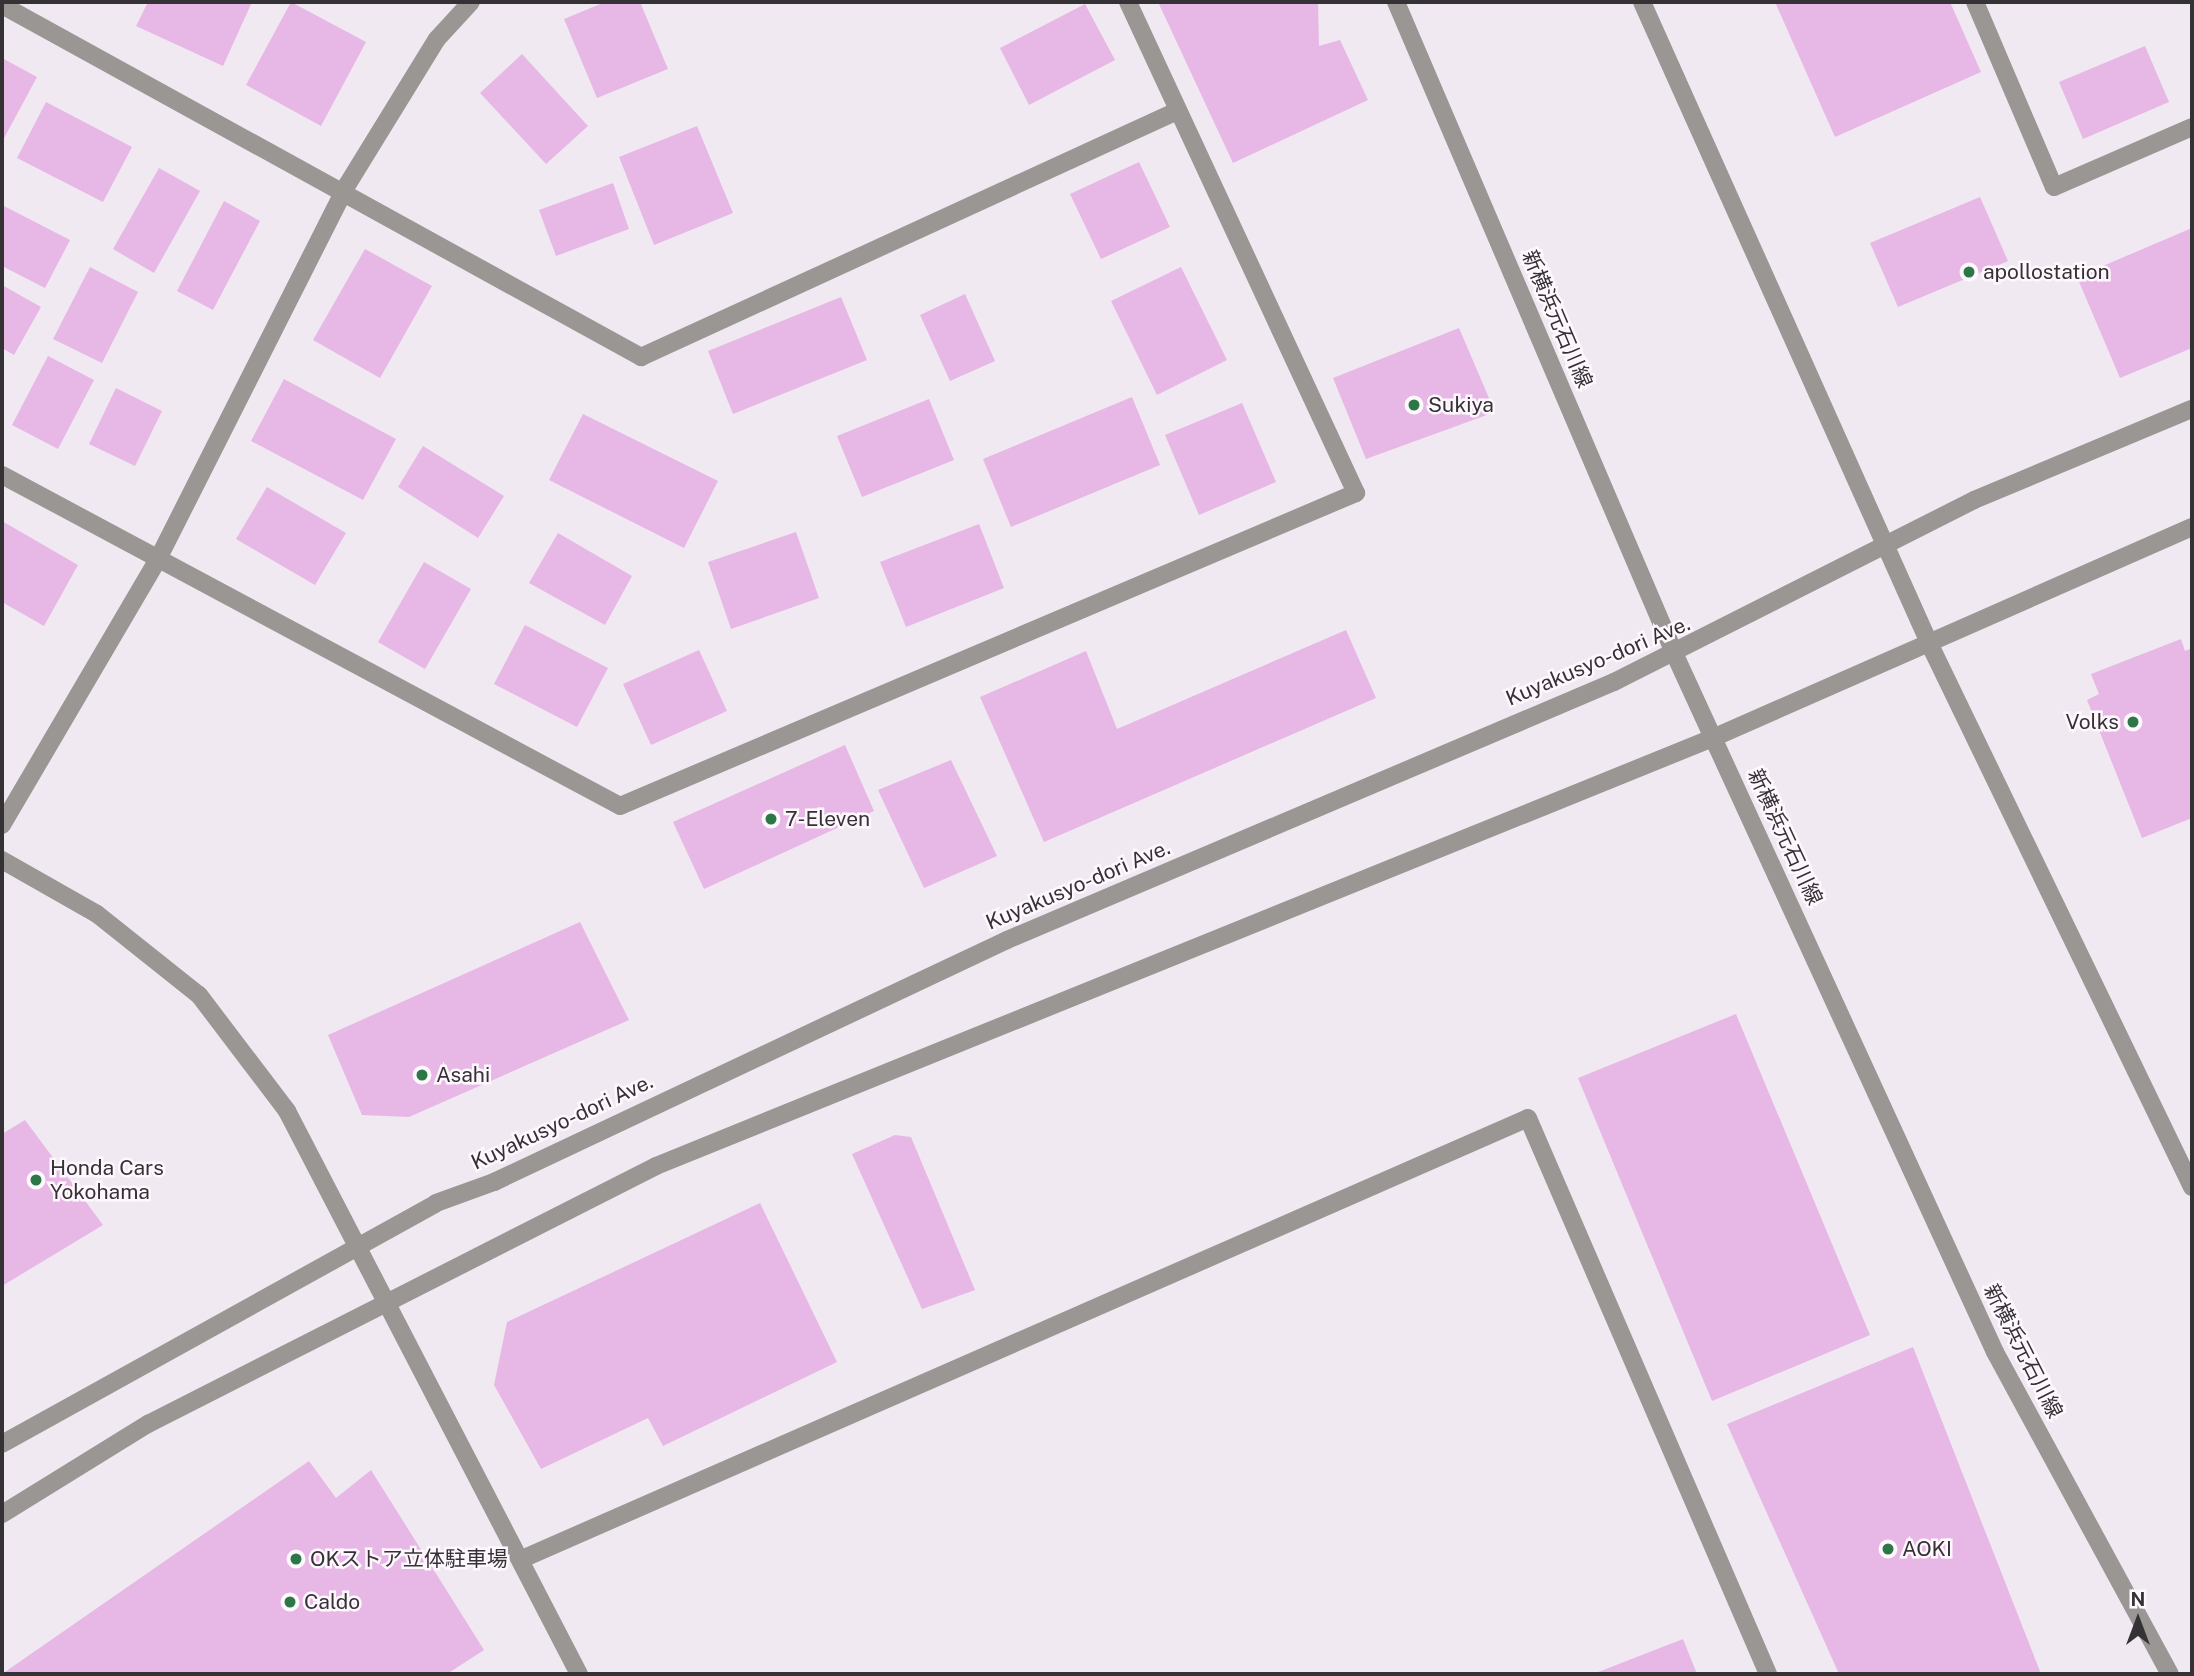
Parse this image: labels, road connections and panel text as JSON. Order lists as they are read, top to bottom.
{
  "streets": {
    "street": ["新横浜元石川線", "Kuyakusyo-dori Ave."]
  },
  "crossings": [
    ["新横浜元石川線", "Kuyakusyo-dori Ave."]
  ],
  "places": [
    "apollostation",
    "Sukiya",
    "Volks",
    "7-Eleven",
    "Asahi",
    "Honda Cars Yokohama",
    "AOKI",
    "OKストア立体駐車場",
    "Caldo"
  ],
  "north": "top"
}
